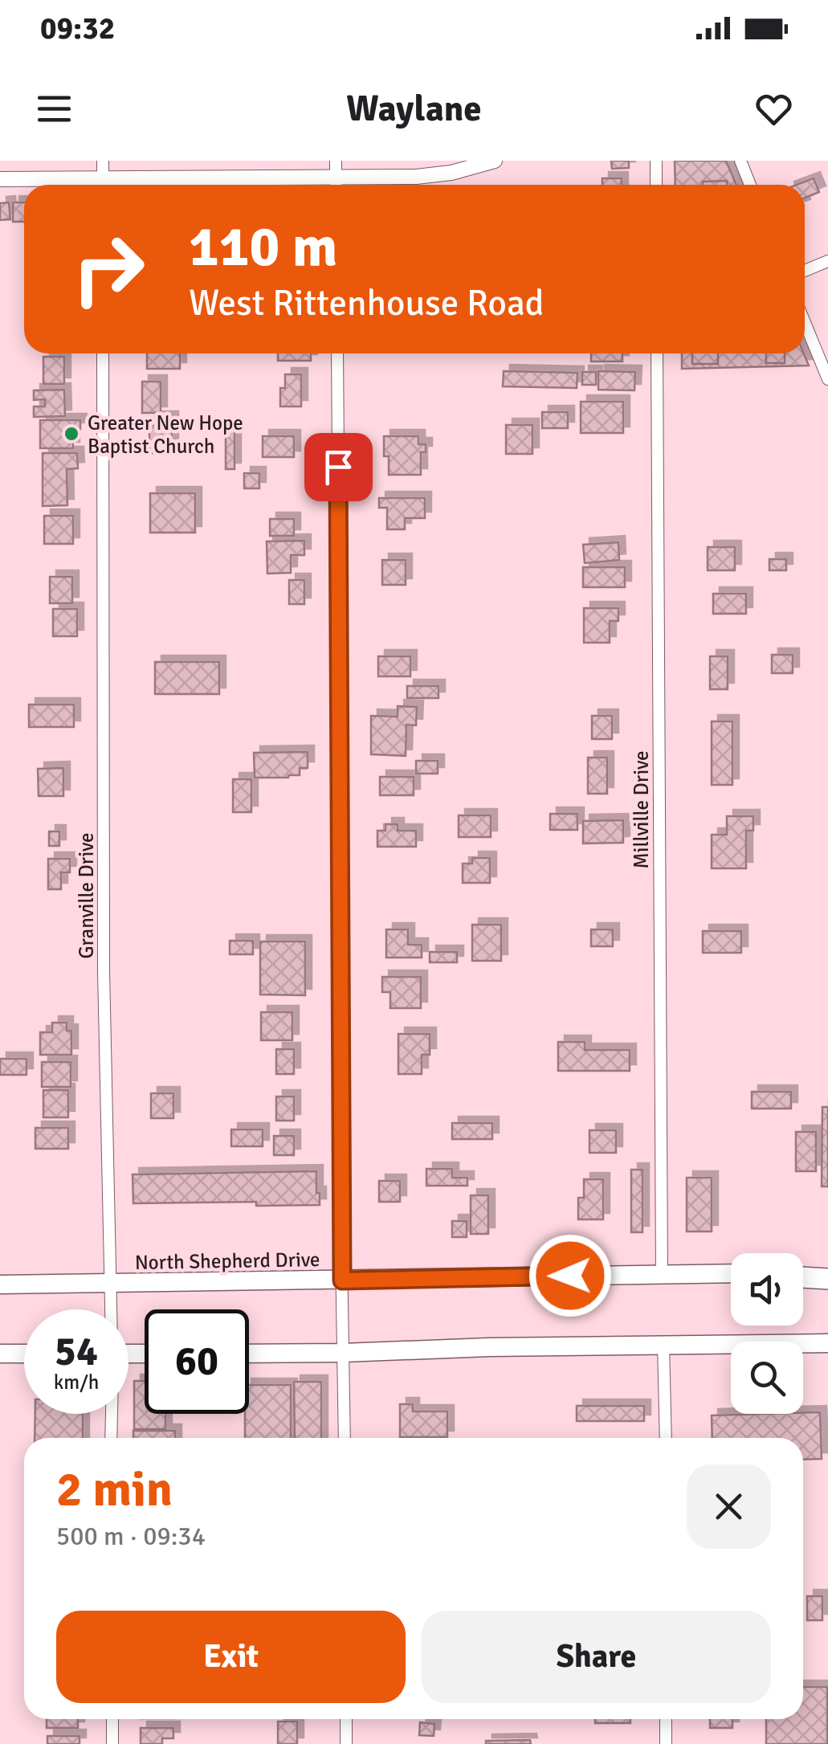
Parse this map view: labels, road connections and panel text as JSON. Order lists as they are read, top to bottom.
{
  "streets": {
    "main road": ["North Shepherd Drive"],
    "street": ["Millville Drive", "Granville Drive"]
  },
  "crossings": [
    ["Millville Drive", "North Shepherd Drive"],
    ["Granville Drive", "North Shepherd Drive"]
  ],
  "places": ["Greater New Hope Baptist Church"],
  "page": {
    "status": "09:32",
    "header": "Waylane",
    "turn": ["110 m", "West Rittenhouse Road"],
    "speed": "54 km/h",
    "limit": "60",
    "heading": ["2 min", "500 m · 09:34"],
    "buttons": ["Exit", "Share"]
  }
}
